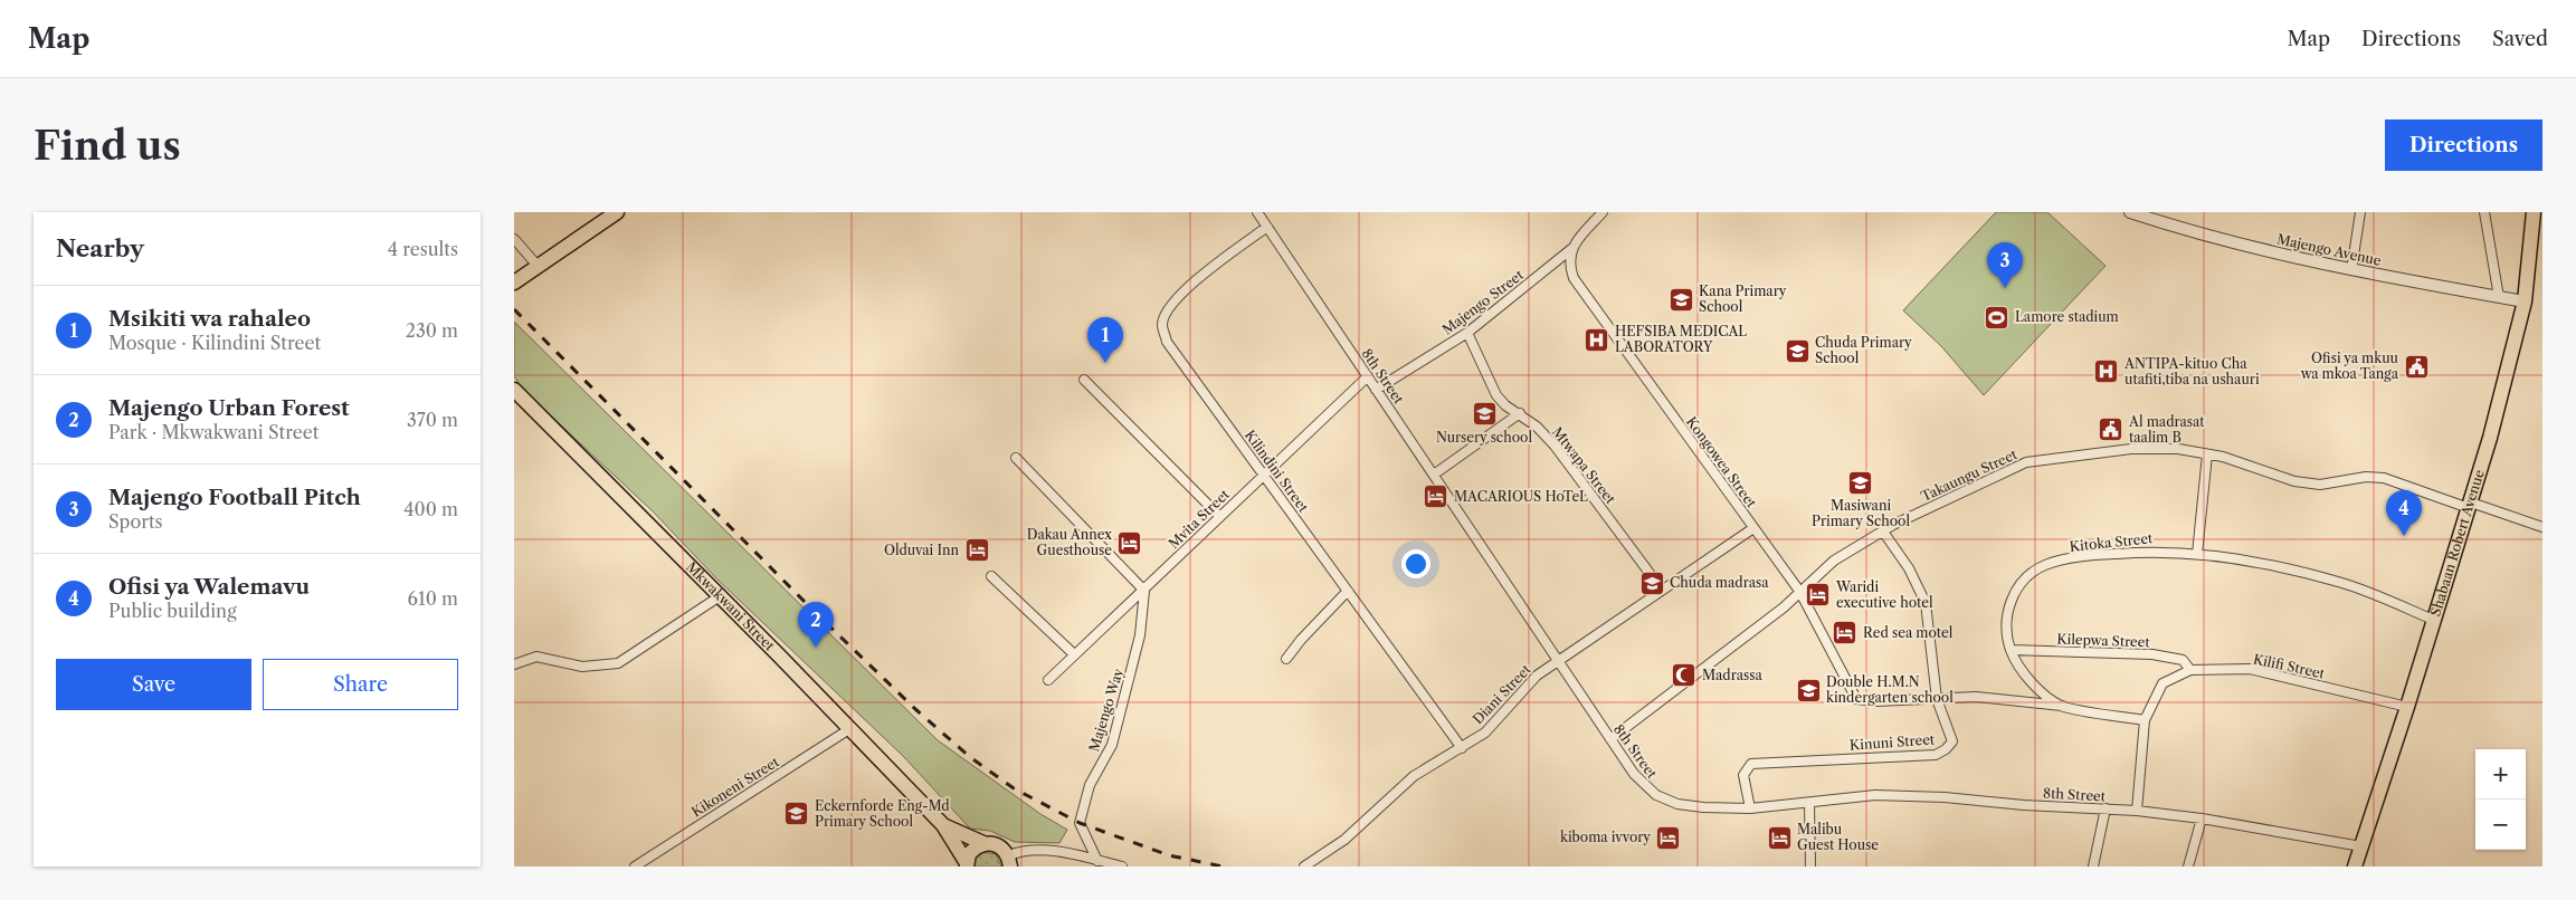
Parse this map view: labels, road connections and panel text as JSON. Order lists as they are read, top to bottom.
{
  "streets": {
    "main road": ["Shabaan Robert Avenue", "Mkwakwani Street"],
    "street": [
      "Majengo Avenue",
      "Majengo Street",
      "8th Street",
      "Kongowea Street",
      "Mtwapa Street",
      "Kilindini Street",
      "Takaungu Street",
      "Mvita Street",
      "Kitoka Street",
      "Kilepwa Street",
      "Kilifi Street",
      "Diani Street",
      "Majengo Way",
      "Kinuni Street",
      "Kikoneni Street"
    ]
  },
  "crossings": [
    ["Majengo Avenue", "Shabaan Robert Avenue"],
    ["Majengo Street", "8th Street"],
    ["Majengo Street", "Kongowea Street"],
    ["Majengo Street", "Mtwapa Street"],
    ["8th Street", "Kilindini Street"],
    ["8th Street", "Takaungu Street"],
    ["8th Street", "Mvita Street"],
    ["8th Street", "Shabaan Robert Avenue"],
    ["8th Street", "Kilifi Street"],
    ["8th Street", "Diani Street"],
    ["8th Street", "Kinuni Street"],
    ["Kongowea Street", "Takaungu Street"],
    ["Kongowea Street", "Diani Street"],
    ["Kongowea Street", "Kinuni Street"],
    ["Mtwapa Street", "Diani Street"],
    ["Kilindini Street", "Mvita Street"],
    ["Kilindini Street", "Diani Street"],
    ["Takaungu Street", "Shabaan Robert Avenue"],
    ["Takaungu Street", "Kinuni Street"],
    ["Mvita Street", "Majengo Way"],
    ["Kitoka Street", "Shabaan Robert Avenue"],
    ["Kitoka Street", "Kilepwa Street"],
    ["Shabaan Robert Avenue", "Kilifi Street"],
    ["Mkwakwani Street", "Kikoneni Street"],
    ["Kilepwa Street", "Kilifi Street"]
  ],
  "places": {
    "school or university": [
      "Kana Primary School",
      "Chuda Primary School",
      "Nursery school",
      "Masiwani Primary School",
      "Chuda madrasa",
      "Double H.M.N kindergarten school",
      "Eckernforde Eng-Md Primary School"
    ],
    "sports": ["Lamore stadium"],
    "hospital": ["HEFSIBA MEDICAL LABORATORY", "ANTIPA-kituo Cha utafiti,tiba na ushauri"],
    "public building": ["Ofisi ya mkuu wa mkoa Tanga", "Al madrasat taalim B"],
    "hotel": [
      "MACARIOUS HoTeL",
      "Dakau Annex Guesthouse",
      "Olduvai Inn",
      "Waridi executive hotel",
      "Red sea motel",
      "kiboma ivvory",
      "Malibu Guest House"
    ],
    "mosque": ["Madrassa"]
  },
  "page": {
    "header": "Map",
    "nav": ["Map", "Directions", "Saved"],
    "buttons": [
      "Directions",
      ["Save", "Share"]
    ],
    "title": "Find us",
    "heading": ["Nearby", "4 results"],
    "pins": [
      "3",
      "1",
      "4",
      "2"
    ],
    "list": [
      {
        "mark": "1",
        "name": "Msikiti wa rahaleo",
        "note": "Mosque · Kilindini Street",
        "value": "230 m"
      },
      {
        "mark": "2",
        "name": "Majengo Urban Forest",
        "note": "Park · Mkwakwani Street",
        "value": "370 m"
      },
      {
        "mark": "3",
        "name": "Majengo Football Pitch",
        "note": "Sports",
        "value": "400 m"
      },
      {
        "mark": "4",
        "name": "Ofisi ya Walemavu",
        "note": "Public building",
        "value": "610 m"
      }
    ],
    "map_buttons": ["+", "−"]
  }
}
